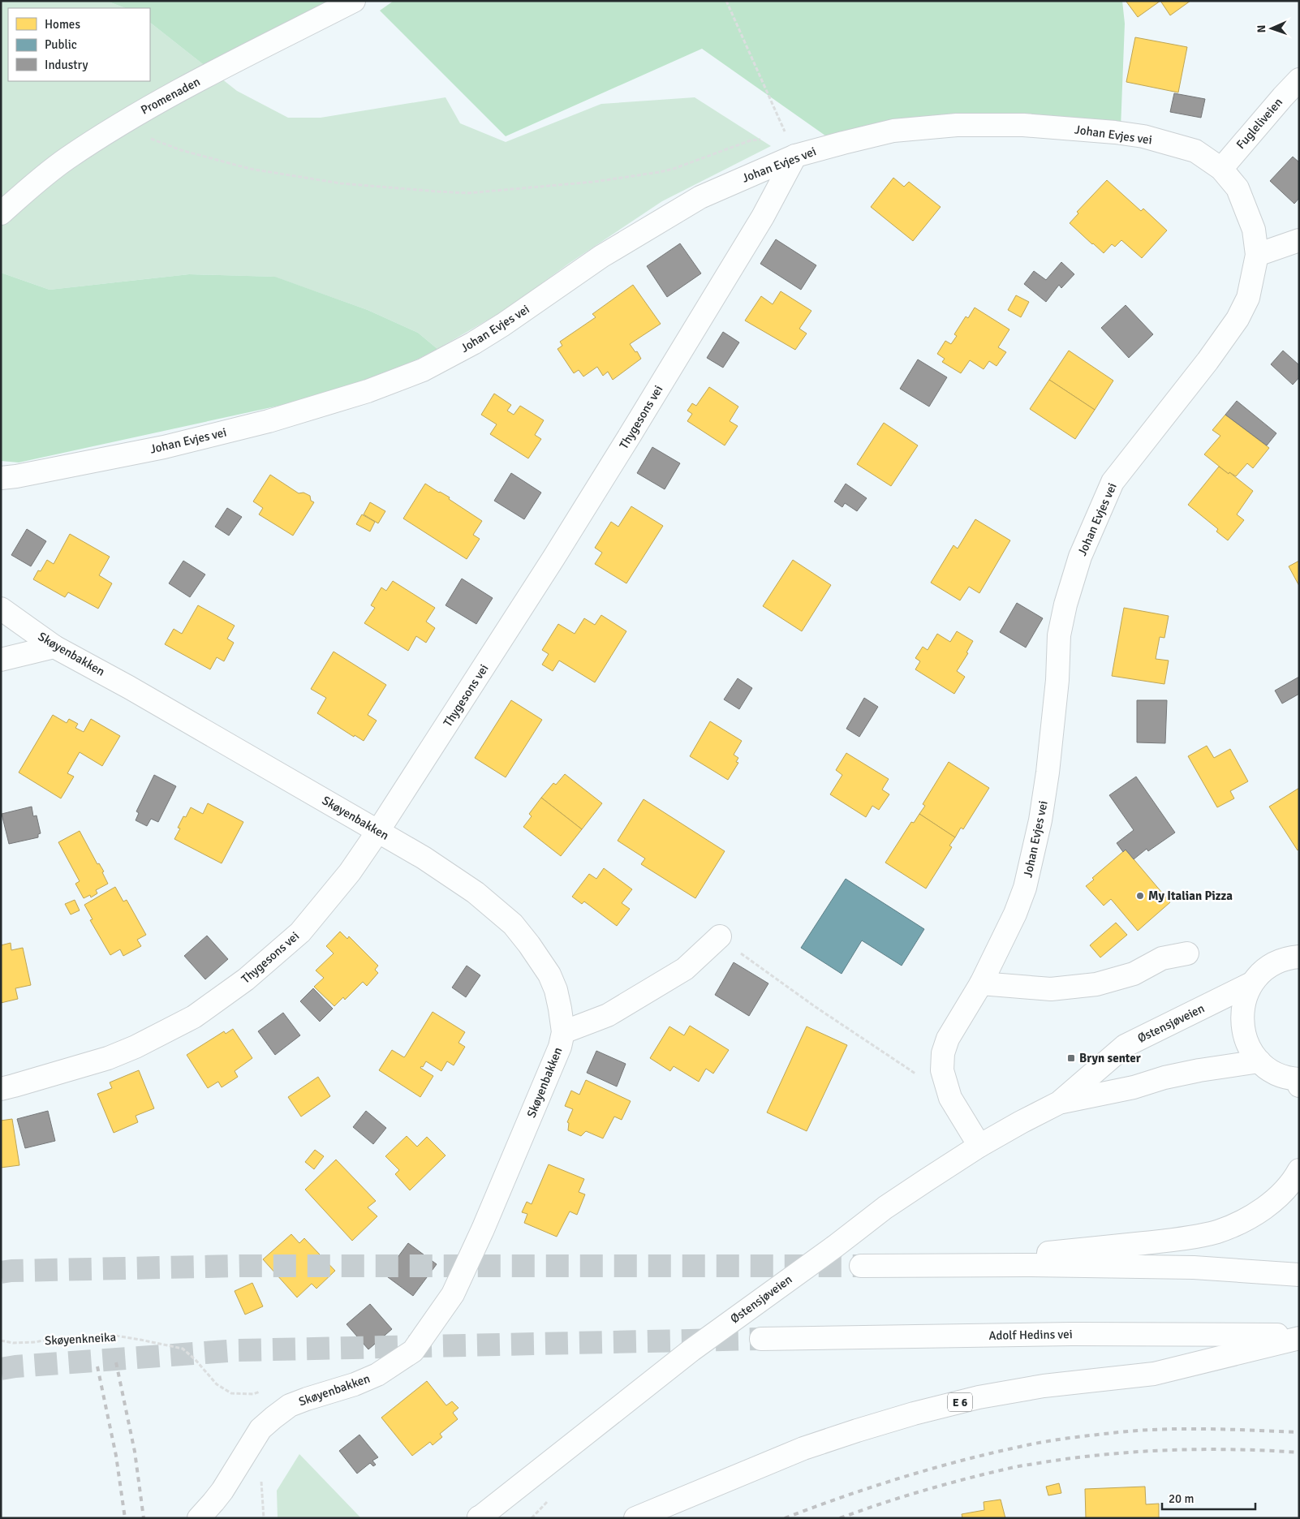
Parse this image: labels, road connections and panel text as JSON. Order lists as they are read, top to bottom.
{
  "streets": {
    "main road": [
      "Promenaden",
      "Fugleliveien",
      "Johan Evjes vei",
      "Thygesons vei",
      "Skøyenbakken",
      "Østensjøveien",
      "Adolf Hedins vei",
      "E 6"
    ],
    "path": ["Skøyenkneika"]
  },
  "crossings": [
    ["Fugleliveien", "Johan Evjes vei"],
    ["Johan Evjes vei", "Thygesons vei"],
    ["Johan Evjes vei", "Østensjøveien"],
    ["Thygesons vei", "Skøyenbakken"],
    ["Adolf Hedins vei", "E 6"]
  ],
  "places": {
    "other": ["My Italian Pizza"],
    "transit": ["Bryn senter"]
  },
  "legend": ["Homes", "Public", "Industry"],
  "scale_bar": "20 m",
  "north": "left"
}
